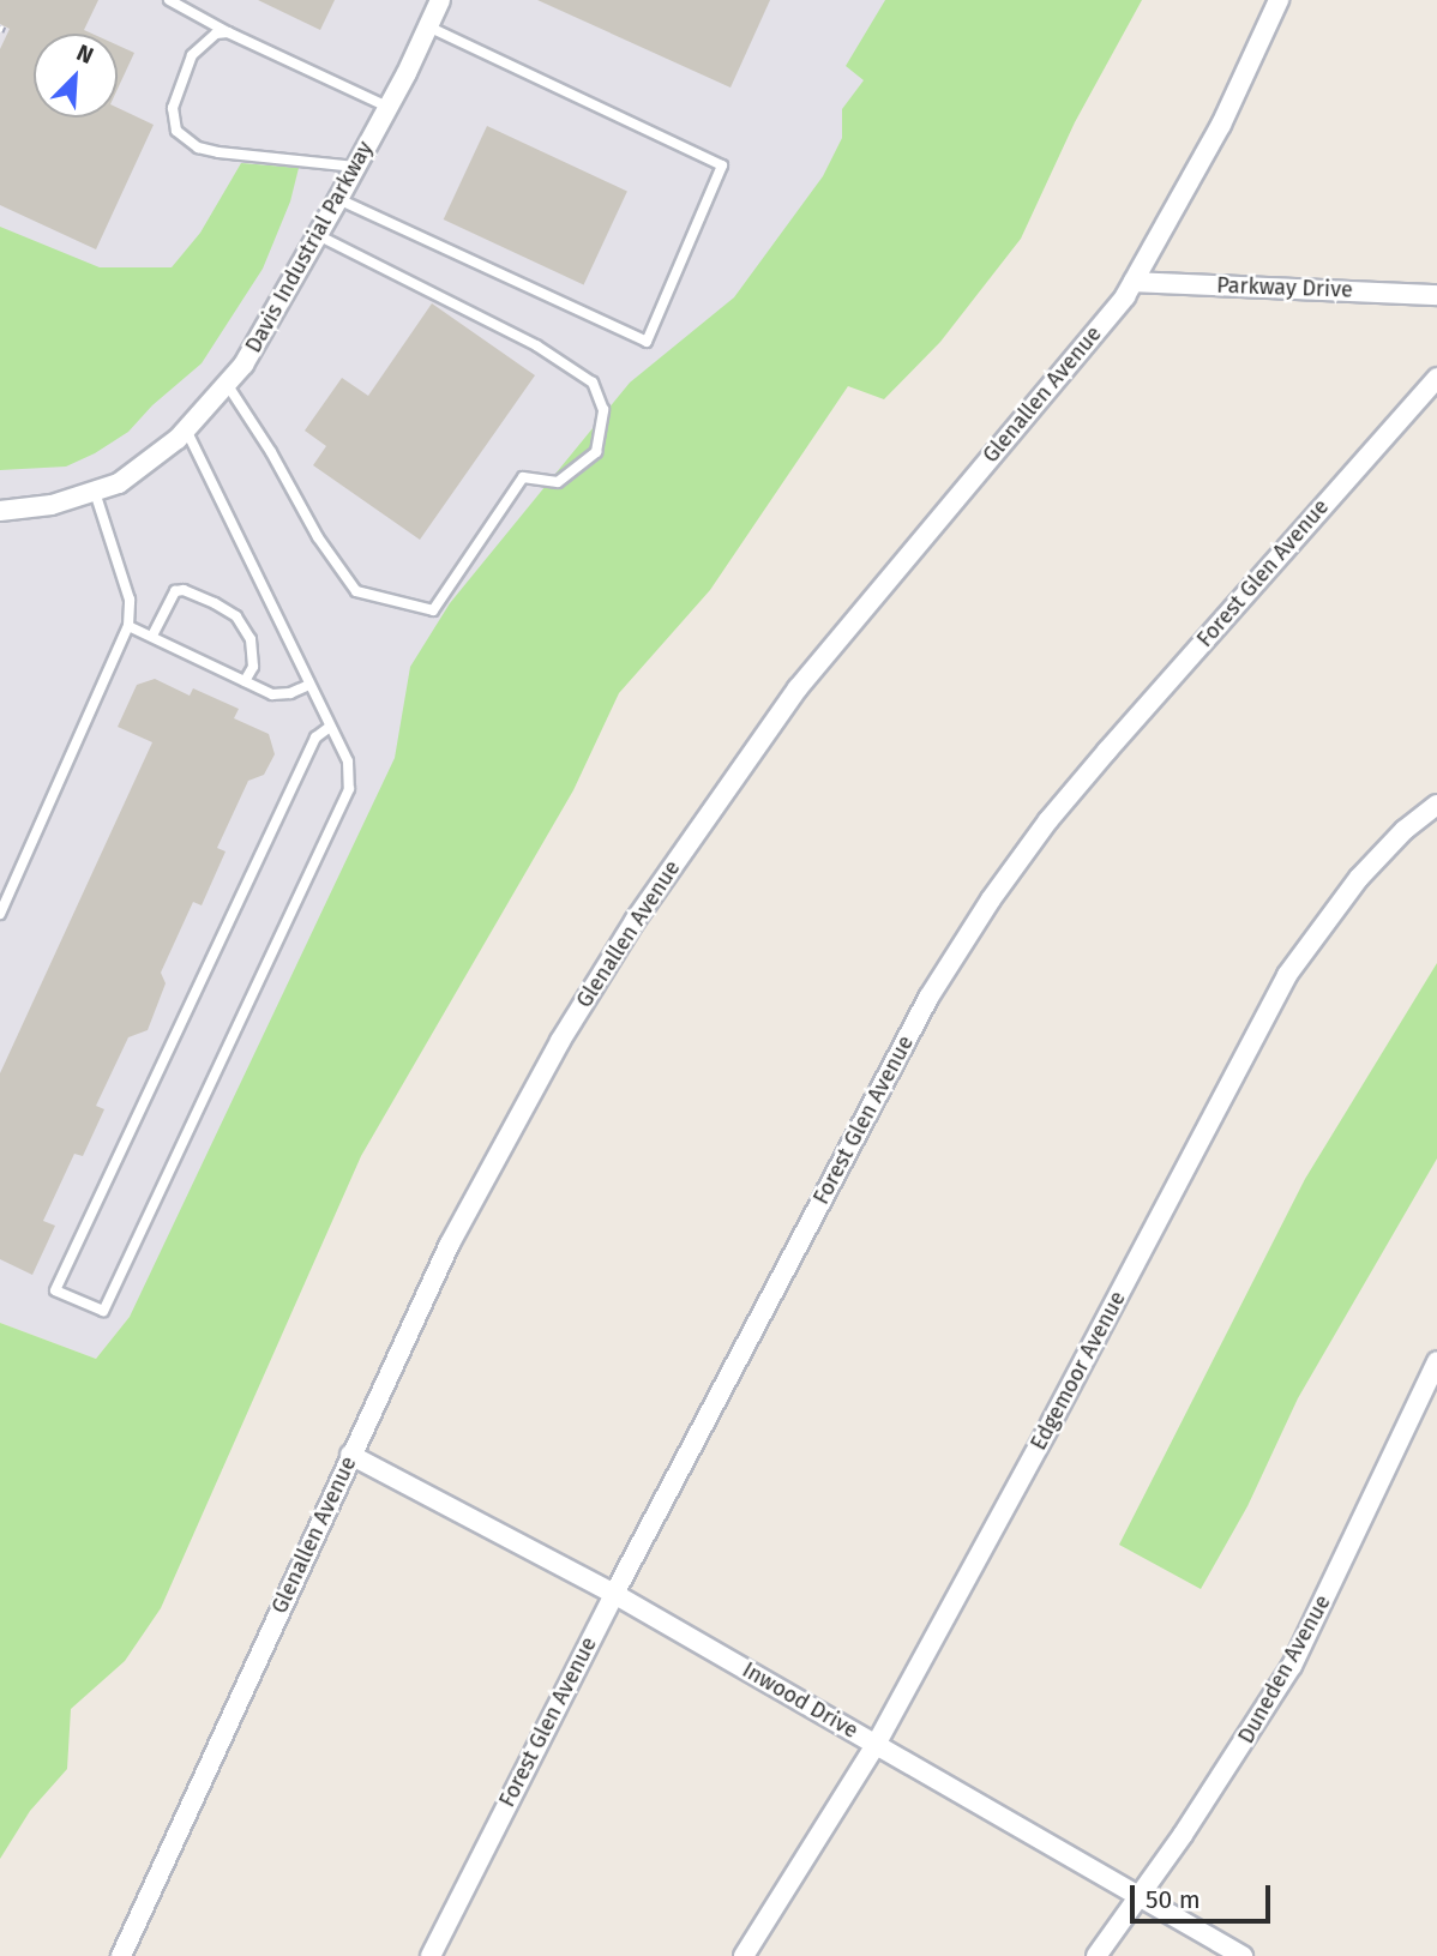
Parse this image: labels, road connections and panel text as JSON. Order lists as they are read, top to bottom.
{
  "streets": {
    "street": [
      "Davis Industrial Parkway",
      "Parkway Drive",
      "Glenallen Avenue",
      "Forest Glen Avenue",
      "Edgemoor Avenue",
      "Duneden Avenue",
      "Inwood Drive"
    ]
  },
  "crossings": [
    ["Parkway Drive", "Glenallen Avenue"],
    ["Glenallen Avenue", "Inwood Drive"],
    ["Forest Glen Avenue", "Inwood Drive"],
    ["Edgemoor Avenue", "Inwood Drive"],
    ["Duneden Avenue", "Inwood Drive"]
  ],
  "scale_bar": "50 m",
  "north": "top right"
}
